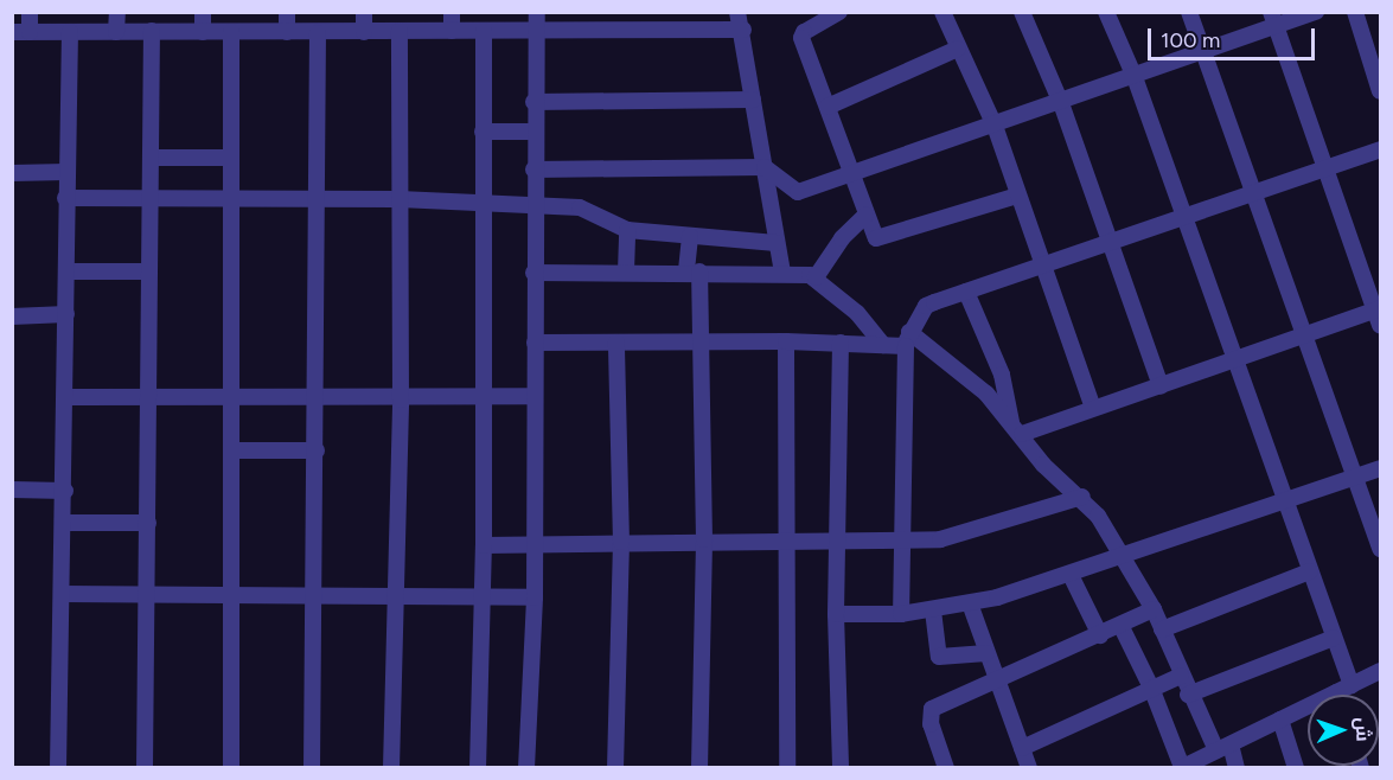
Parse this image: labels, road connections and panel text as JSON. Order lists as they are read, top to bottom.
{
  "scale_bar": "100 m",
  "north": "right"
}
